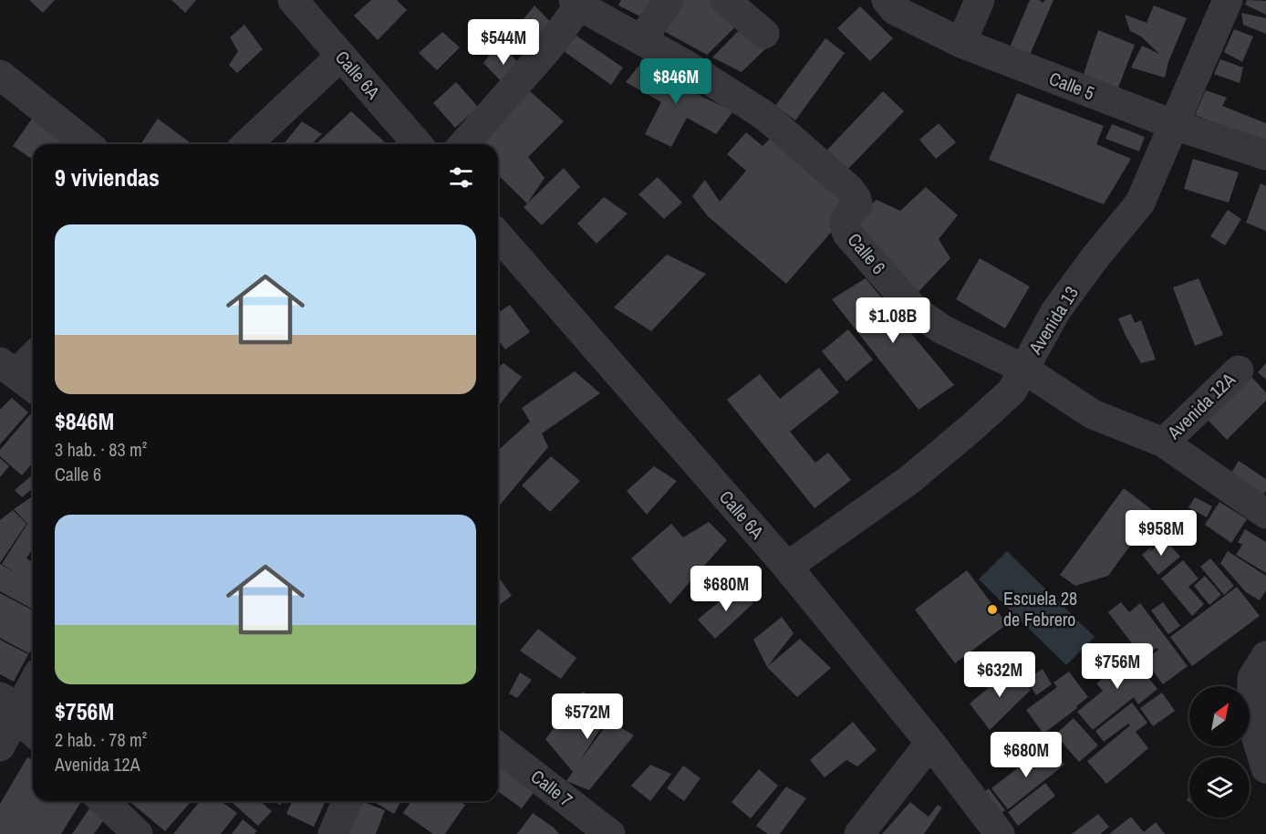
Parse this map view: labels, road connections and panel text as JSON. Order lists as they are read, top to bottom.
{
  "streets": {
    "street": [
      "Calle 6A",
      "Calle 5",
      "Calle 6",
      "Avenida 13",
      "Avenida 12A",
      "Calle 7"
    ]
  },
  "crossings": [
    ["Calle 6A", "Avenida 13"],
    ["Calle 5", "Avenida 13"],
    ["Calle 6", "Avenida 13"],
    ["Calle 6", "Avenida 12A"]
  ],
  "places": ["Escuela 28 de Febrero"],
  "north": "top right",
  "page": {
    "price": [
      "$544M",
      "$846M",
      "$1.08B",
      "$958M",
      "$680M",
      "$756M",
      "$632M",
      "$572M",
      "$680M"
    ],
    "heading": "9 viviendas",
    "list": [
      {
        "name": "$846M",
        "note": "3 hab. · 83 m² · Calle 6"
      },
      {
        "name": "$756M",
        "note": "2 hab. · 78 m² · Avenida 12A"
      }
    ]
  }
}
